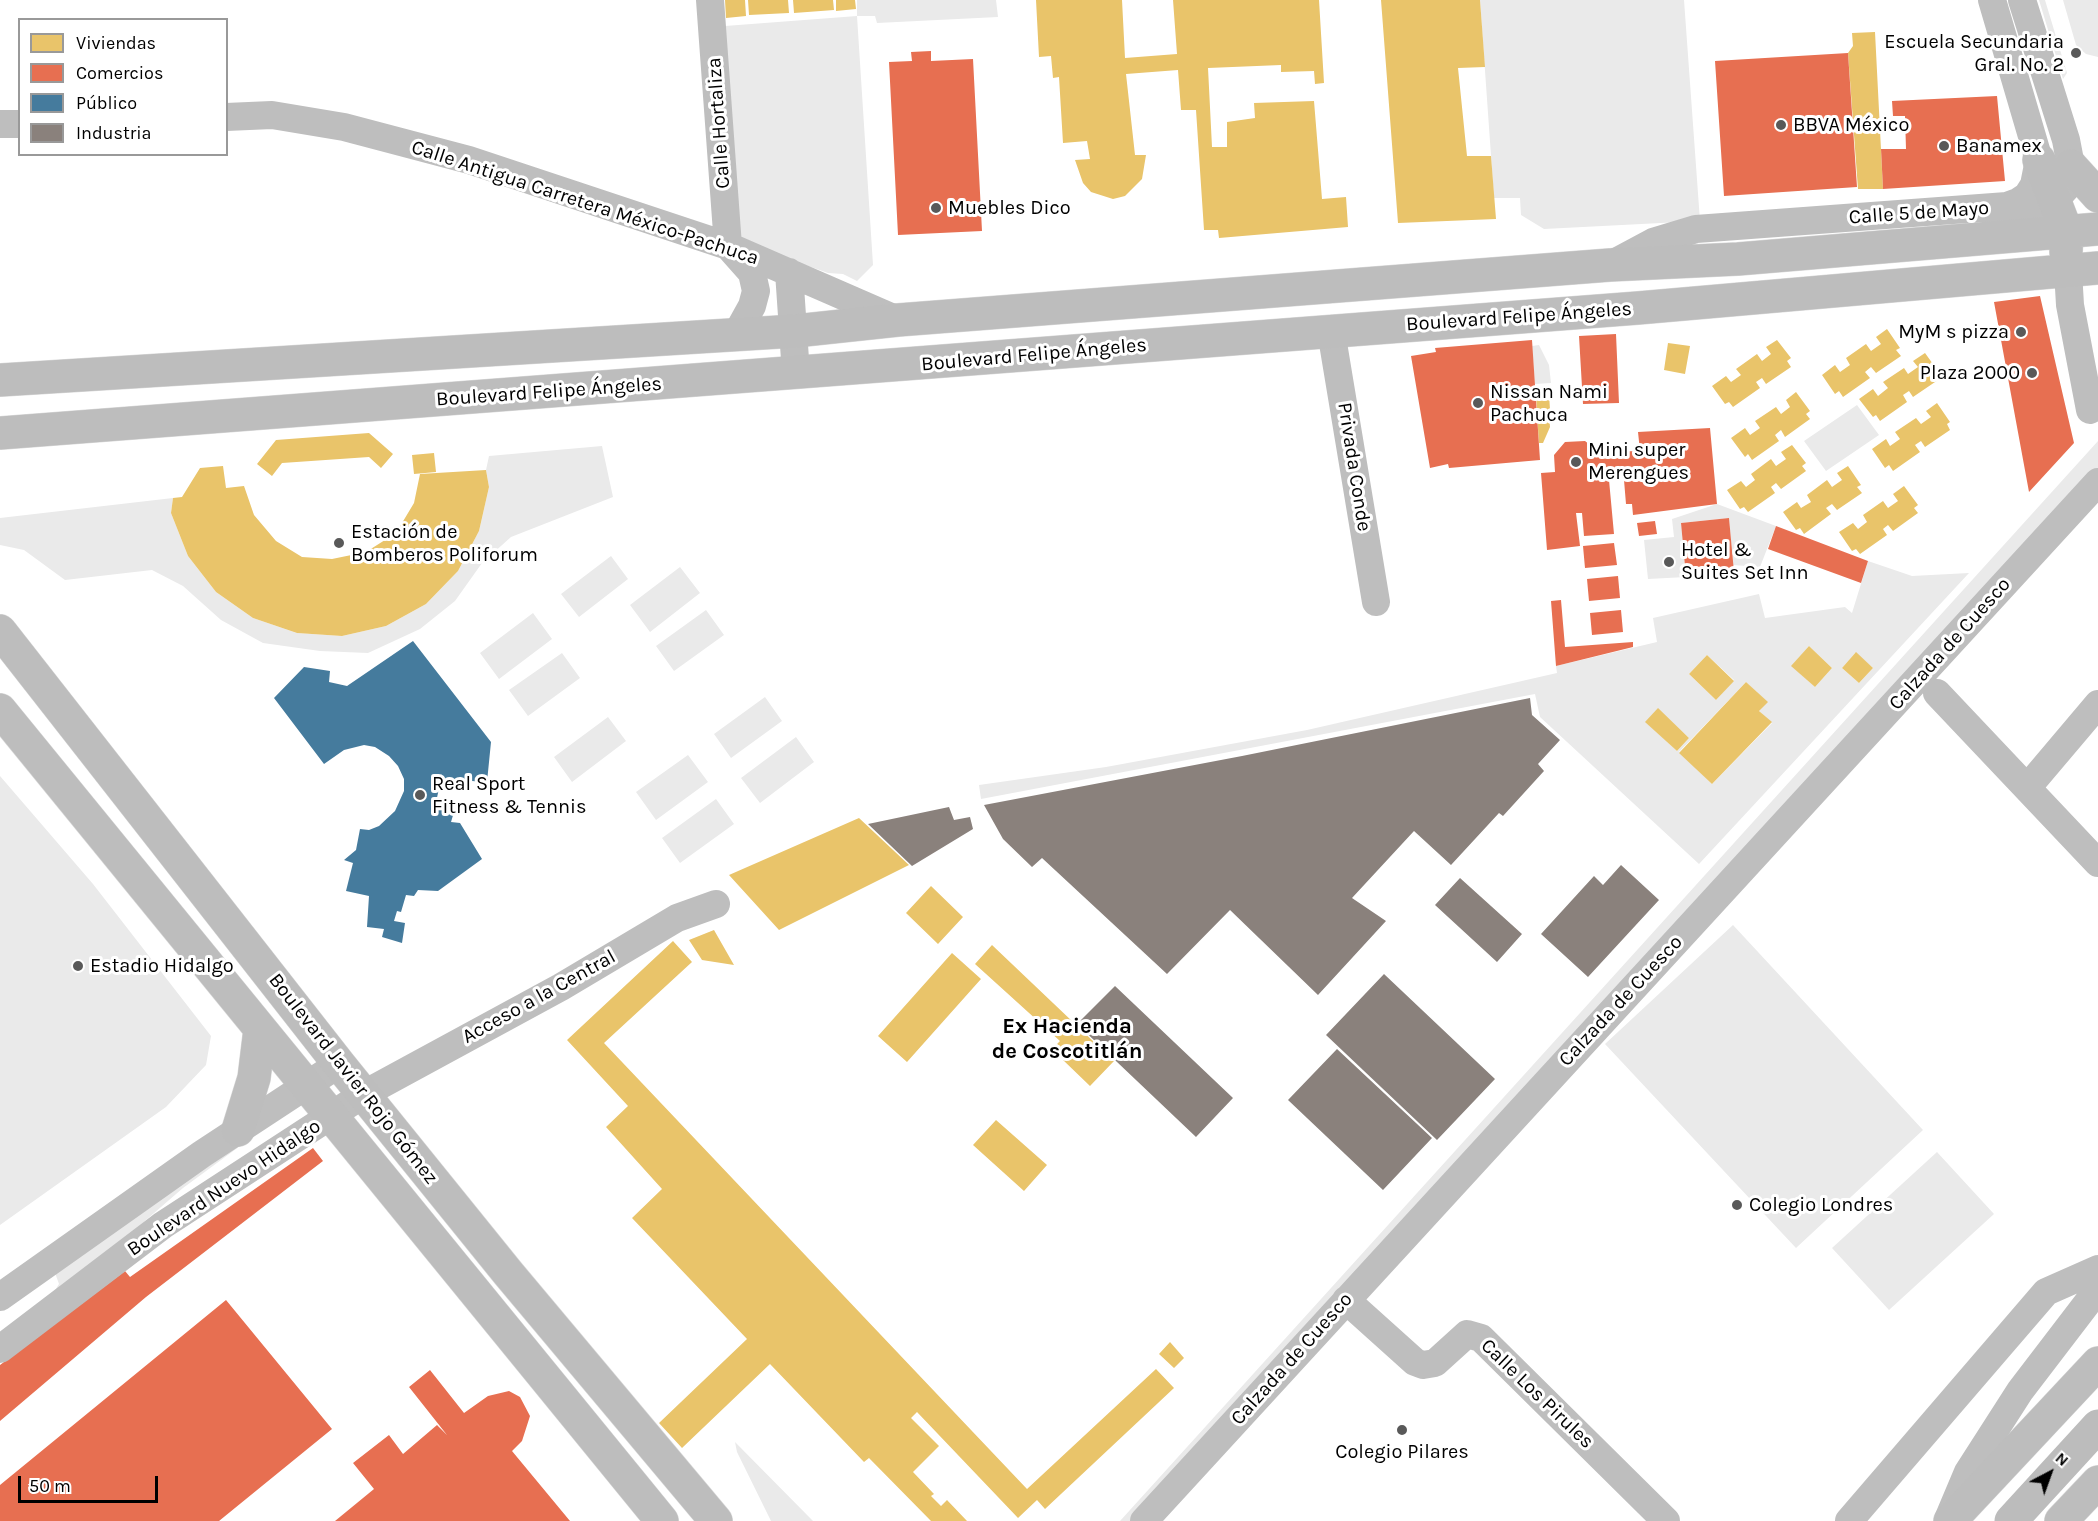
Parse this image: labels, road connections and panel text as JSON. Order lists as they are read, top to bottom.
{
  "streets": {
    "main road": ["Boulevard Felipe Ángeles", "Boulevard Javier Rojo Gómez"],
    "street": [
      "Calle Hortaliza",
      "Calle Antigua Carretera México-Pachuca",
      "Calle 5 de Mayo",
      "Privada Conde",
      "Calzada de Cuesco",
      "Acceso a la Central",
      "Boulevard Nuevo Hidalgo",
      "Calle Los Pirules"
    ]
  },
  "crossings": [
    ["Calle Hortaliza", "Calle Antigua Carretera México-Pachuca"],
    ["Boulevard Felipe Ángeles", "Privada Conde"],
    ["Calzada de Cuesco", "Calle Los Pirules"],
    ["Acceso a la Central", "Boulevard Javier Rojo Gómez"],
    ["Acceso a la Central", "Boulevard Nuevo Hidalgo"],
    ["Boulevard Javier Rojo Gómez", "Boulevard Nuevo Hidalgo"]
  ],
  "districts": ["Ex Hacienda de Coscotitlán"],
  "places": [
    "Escuela Secundaria Gral. No. 2",
    "BBVA México",
    "Banamex",
    "Muebles Dico",
    "MyM s pizza",
    "Plaza 2000",
    "Nissan Nami Pachuca",
    "Mini super Merengues",
    "Estación de Bomberos Poliforum",
    "Hotel & Suites Set Inn",
    "Real Sport Fitness & Tennis",
    "Estadio Hidalgo",
    "Colegio Londres",
    "Colegio Pilares"
  ],
  "legend": [
    "Viviendas",
    "Comercios",
    "Público",
    "Industria"
  ],
  "scale_bar": "50 m",
  "north": "top right"
}
